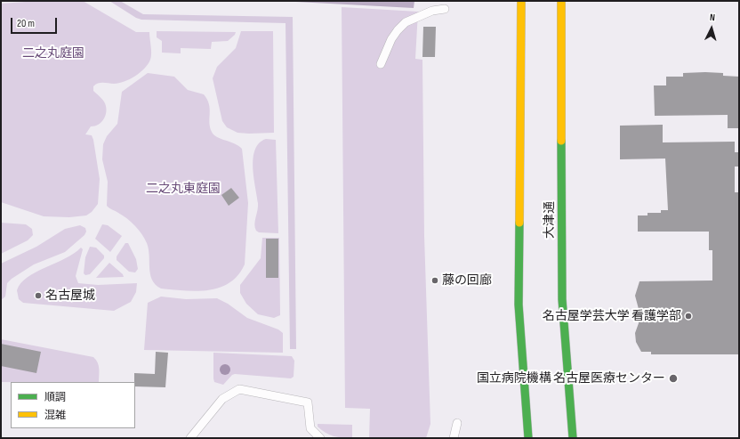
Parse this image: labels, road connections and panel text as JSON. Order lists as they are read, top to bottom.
{
  "streets": {
    "street": ["大津通"]
  },
  "parks": ["二之丸庭園", "二之丸東庭園"],
  "places": [
    "藤の回廊",
    "名古屋城",
    "名古屋学芸大学 看護学部",
    "国立病院機構 名古屋医療センター"
  ],
  "legend": ["順調", "混雑"],
  "scale_bar": "20 m",
  "north": "top"
}
